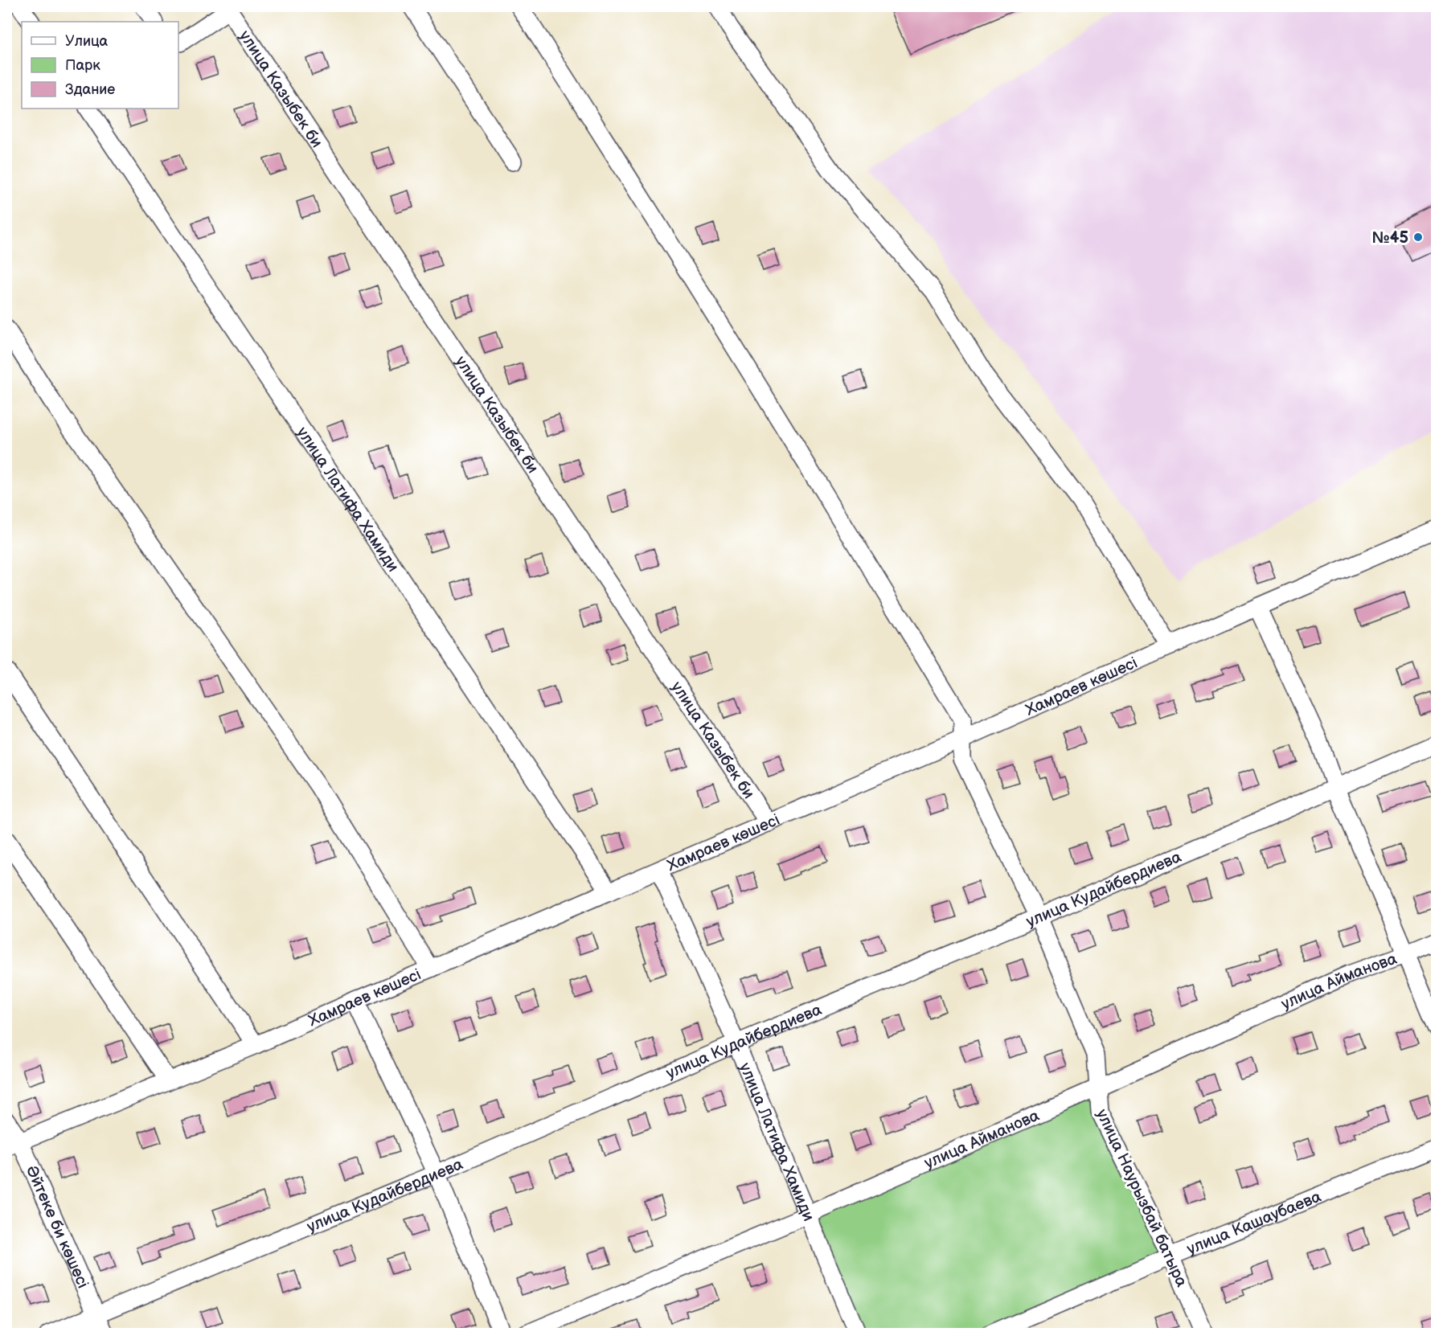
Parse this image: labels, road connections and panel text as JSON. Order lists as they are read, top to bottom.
{
  "streets": {
    "street": [
      "улица Казыбек би",
      "улица Латифа Хамиди",
      "Хамраев көшесі",
      "улица Кудайбердиева",
      "улица Айманова",
      "улица Наурызбай батыра",
      "улица Кашаубаева",
      "Әйтеке би көшесі"
    ]
  },
  "crossings": [
    ["улица Казыбек би", "Хамраев көшесі"],
    ["улица Латифа Хамиди", "Хамраев көшесі"],
    ["улица Латифа Хамиди", "улица Кудайбердиева"],
    ["улица Латифа Хамиди", "улица Айманова"],
    ["Хамраев көшесі", "улица Наурызбай батыра"],
    ["Хамраев көшесі", "Әйтеке би көшесі"],
    ["улица Кудайбердиева", "улица Наурызбай батыра"],
    ["улица Кудайбердиева", "Әйтеке би көшесі"],
    ["улица Айманова", "улица Наурызбай батыра"],
    ["улица Наурызбай батыра", "улица Кашаубаева"]
  ],
  "places": ["№45"],
  "legend": ["Улица", "Парк", "Здание"]
}
